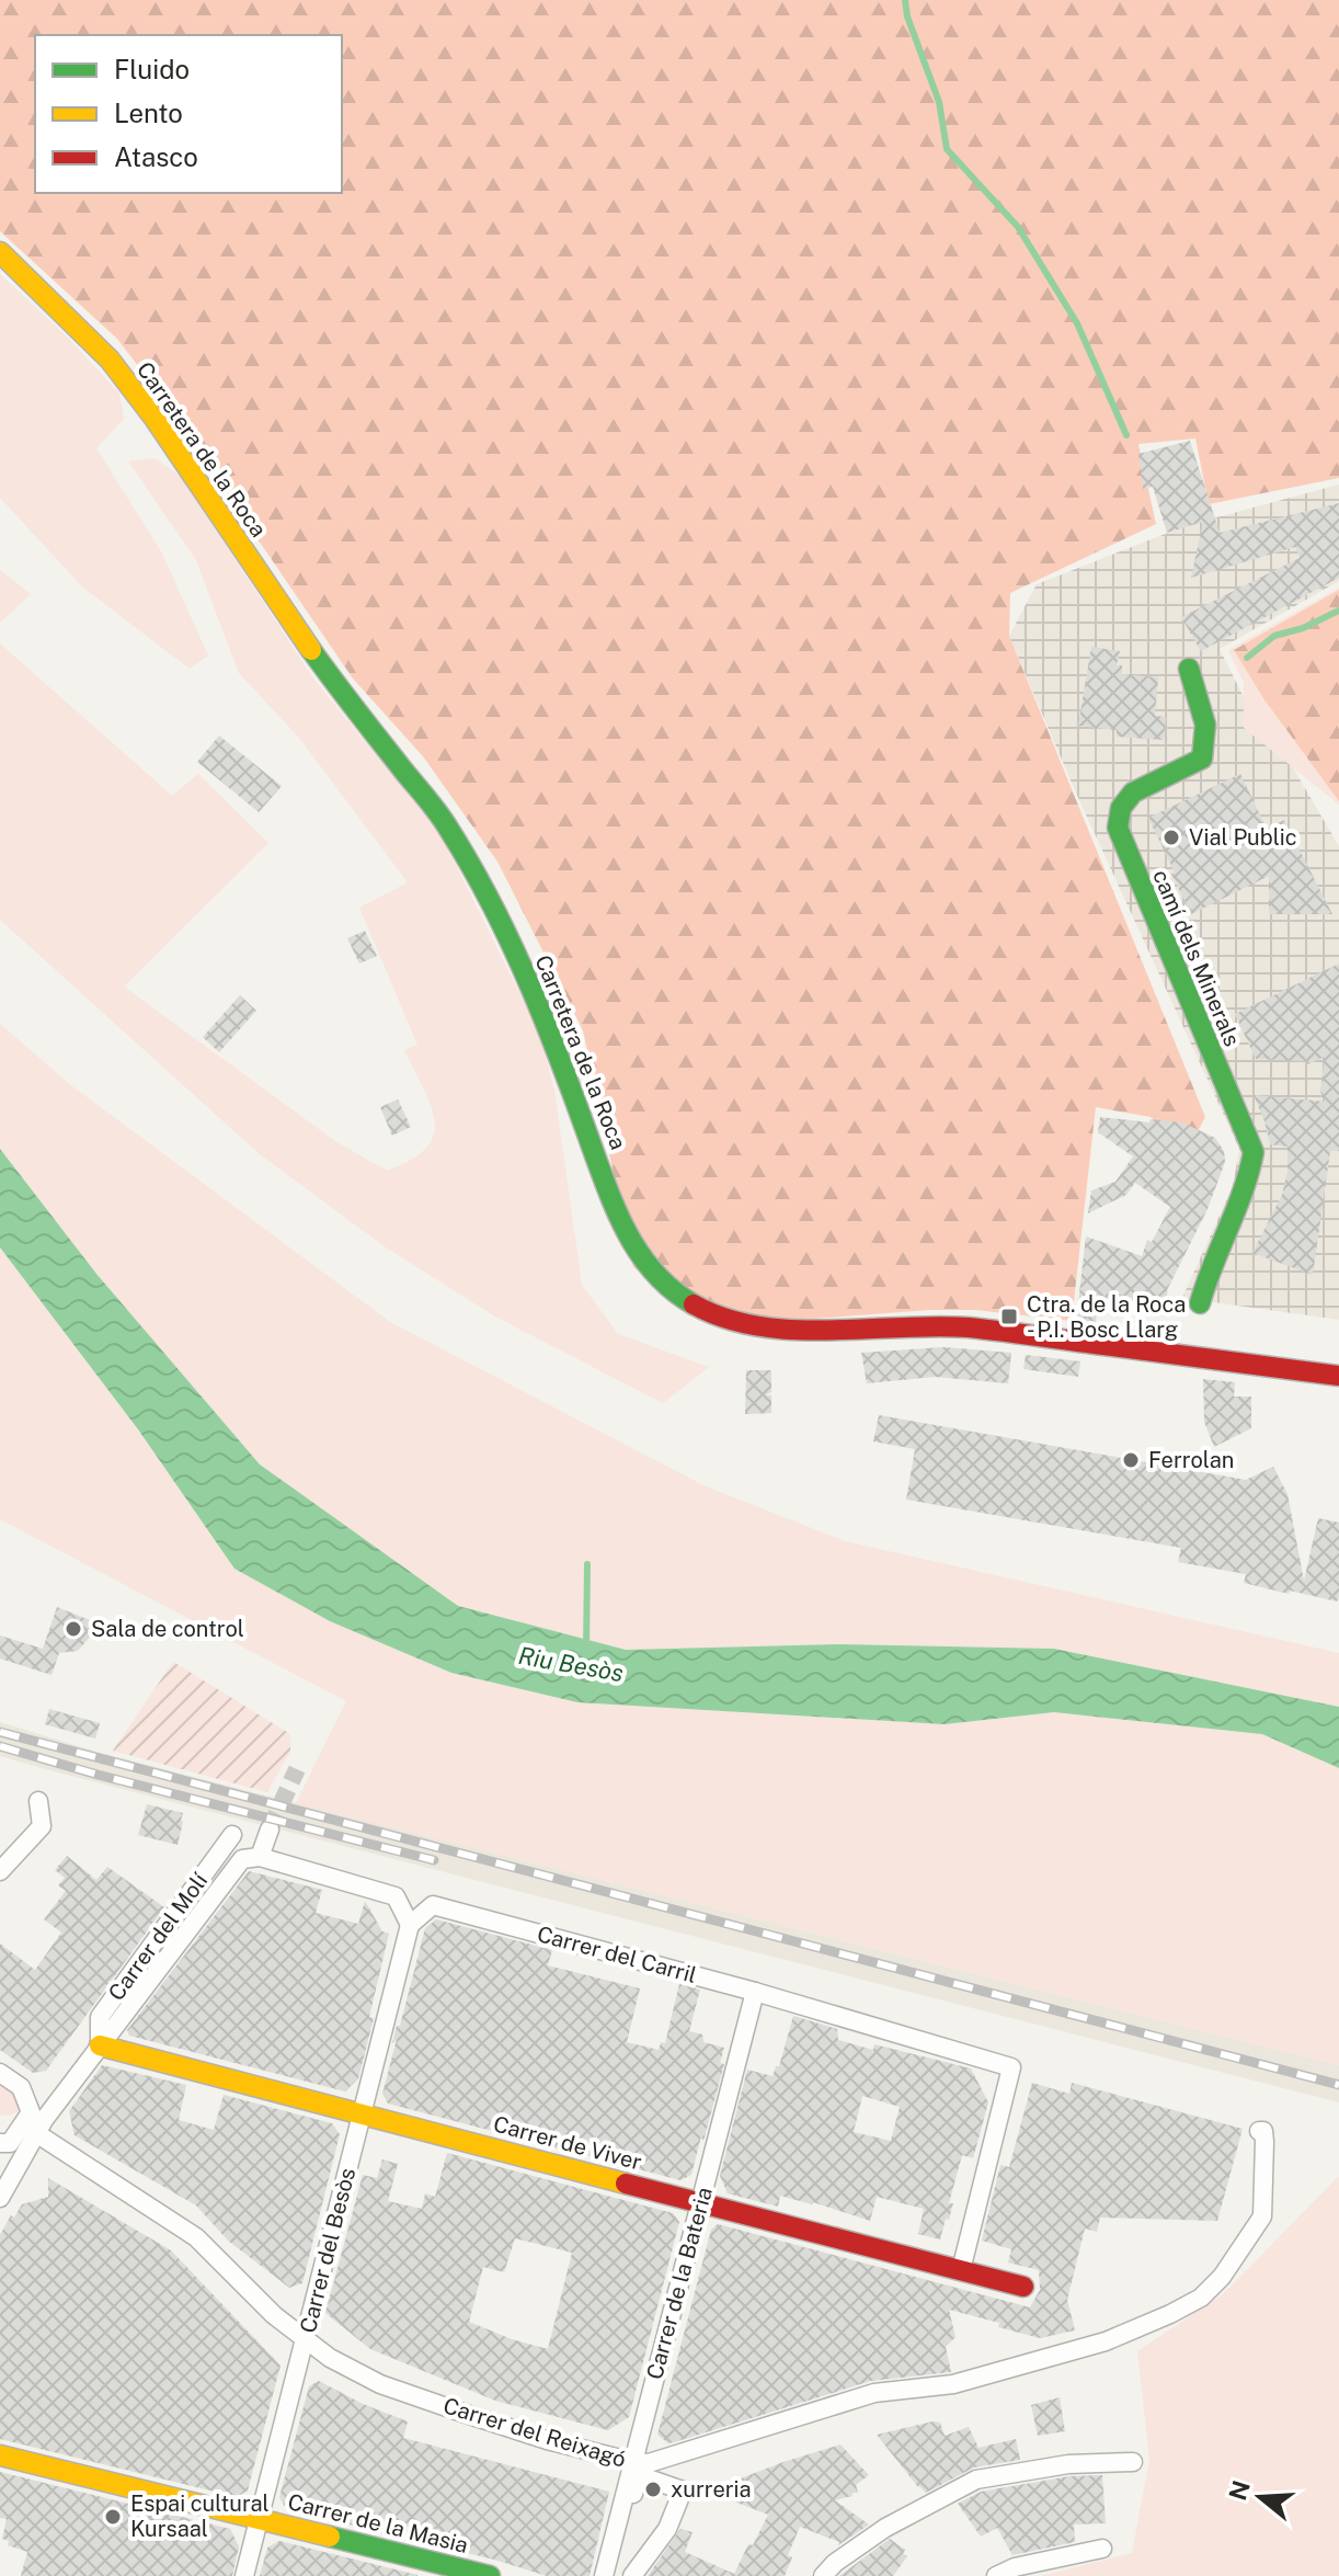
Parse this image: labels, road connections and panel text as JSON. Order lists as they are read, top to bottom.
{
  "streets": {
    "street": [
      "Carretera de la Roca",
      "camí dels Minerals",
      "Carrer del Molí",
      "Carrer del Carril",
      "Carrer de Viver",
      "Carrer del Besòs",
      "Carrer de la Bateria",
      "Carrer del Reixagó",
      "Carrer de la Masia"
    ]
  },
  "crossings": [
    ["Carrer del Molí", "Carrer de Viver"],
    ["Carrer del Molí", "Carrer del Reixagó"],
    ["Carrer del Carril", "Carrer de Viver"],
    ["Carrer del Carril", "Carrer del Besòs"],
    ["Carrer del Carril", "Carrer de la Bateria"],
    ["Carrer de Viver", "Carrer del Besòs"],
    ["Carrer de Viver", "Carrer de la Bateria"],
    ["Carrer del Besòs", "Carrer del Reixagó"],
    ["Carrer del Besòs", "Carrer de la Masia"],
    ["Carrer de la Bateria", "Carrer del Reixagó"]
  ],
  "water": ["Riu Besòs"],
  "places": {
    "other": [
      "Vial Public",
      "Ferrolan",
      "Sala de control",
      "xurreria",
      "Espai cultural Kursaal"
    ],
    "transit": ["Ctra. de la Roca - P.I. Bosc Llarg"]
  },
  "legend": ["Fluido", "Lento", "Atasco"],
  "north": "left"
}
